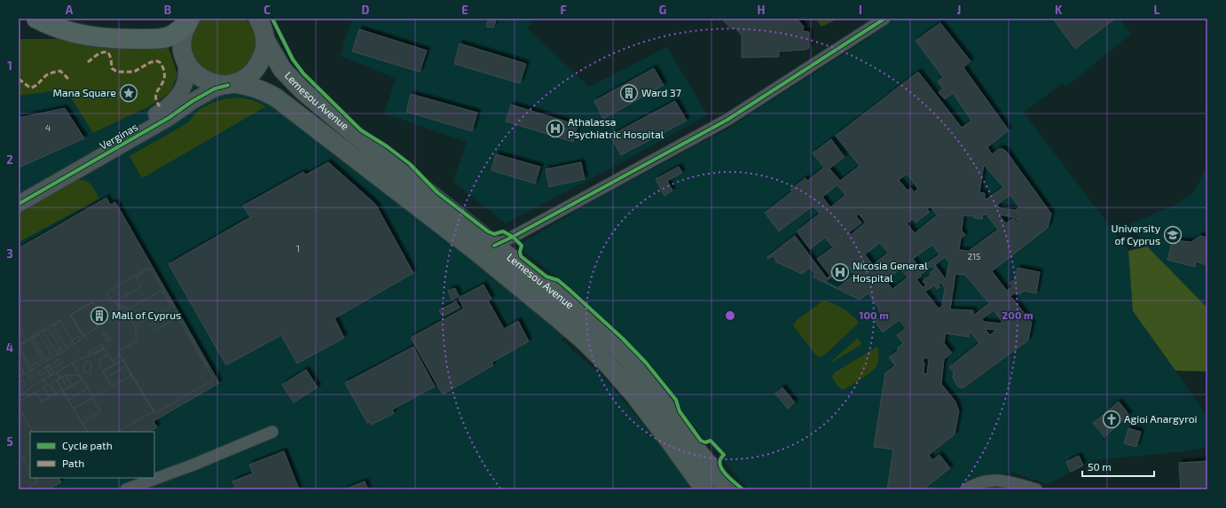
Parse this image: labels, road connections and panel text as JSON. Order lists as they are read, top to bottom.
{
  "streets": {
    "main road": ["Lemesou Avenue"],
    "street": ["Verginas"]
  },
  "crossings": [
    ["Lemesou Avenue", "Verginas"]
  ],
  "places": {
    "place": ["Mana Square"],
    "building": ["Ward 37", "Mall of Cyprus"],
    "hospital": ["Athalassa Psychiatric Hospital", "Nicosia General Hospital"],
    "school or university": ["University of Cyprus"],
    "church": ["Agioi Anargyroi"]
  },
  "house_numbers": ["4", "1", "215"],
  "legend": ["Cycle path", "Path"],
  "scale_bar": "50 m",
  "grid": {
    "columns": [
      "A",
      "B",
      "C",
      "D",
      "E",
      "F",
      "G",
      "H",
      "I",
      "J",
      "K",
      "L"
    ],
    "rows": [
      "1",
      "2",
      "3",
      "4",
      "5"
    ]
  },
  "rings": ["100 m", "200 m"]
}
